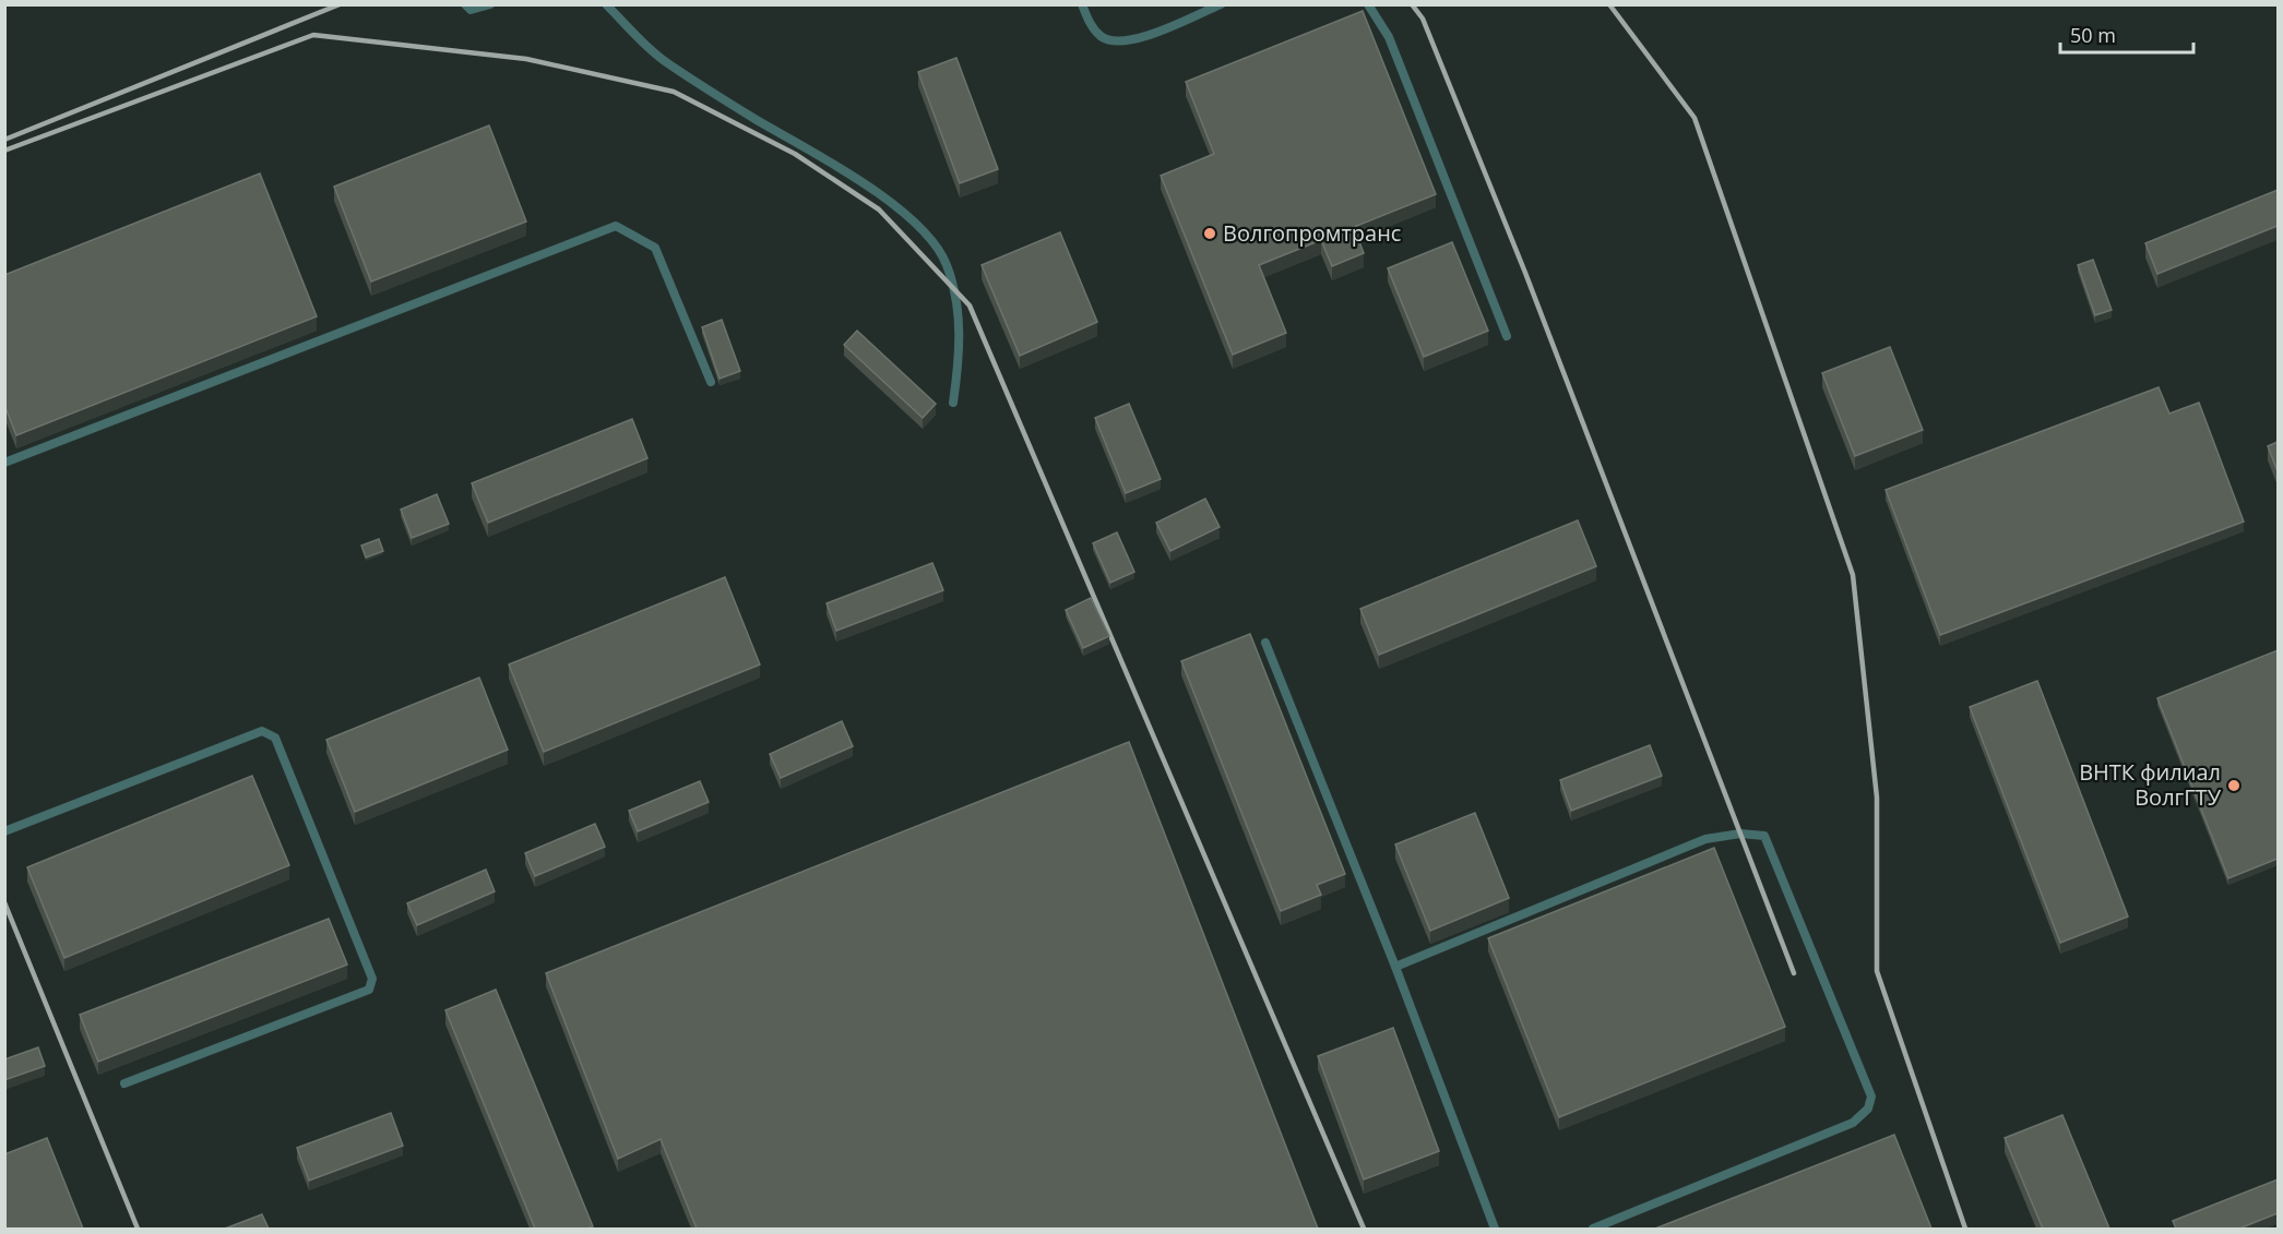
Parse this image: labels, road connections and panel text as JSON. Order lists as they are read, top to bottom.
{
  "places": ["Волгопромтранс", "ВНТК филиал ВолгГТУ"],
  "scale_bar": "50 m"
}
